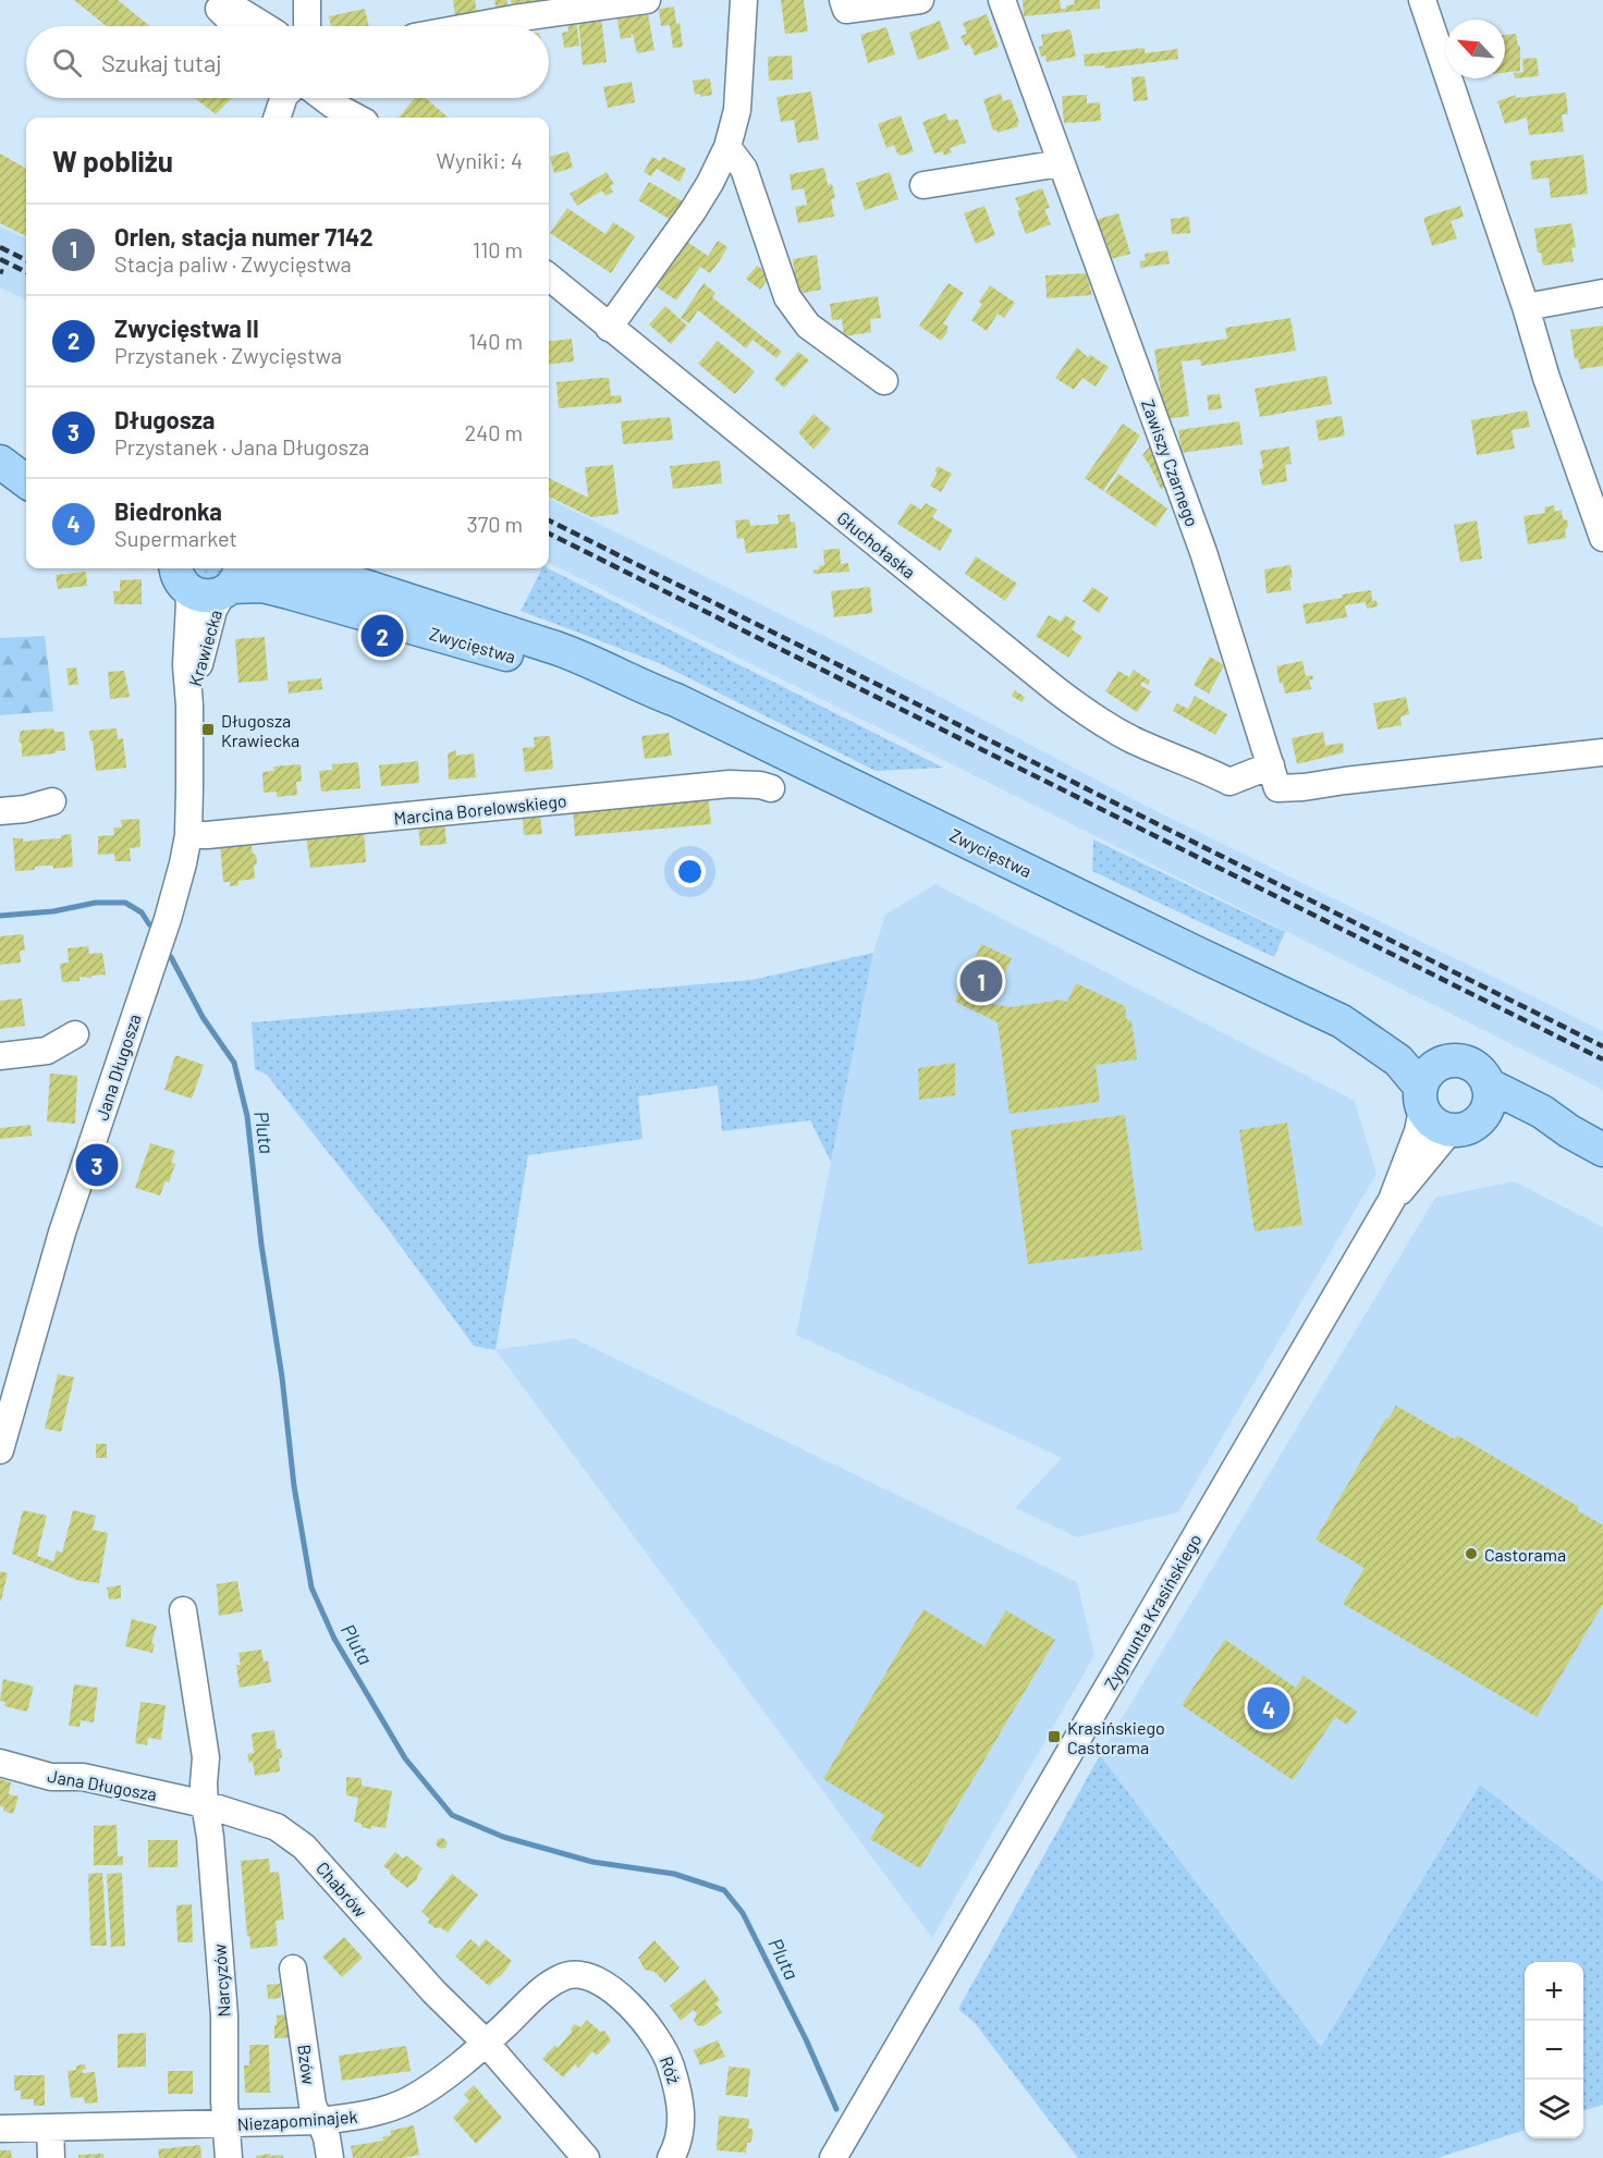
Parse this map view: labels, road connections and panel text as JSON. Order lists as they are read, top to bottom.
{
  "streets": {
    "main road": ["Zwycięstwa"],
    "street": [
      "Zawiszy Czarnego",
      "Głuchołaska",
      "Krawiecka",
      "Marcina Borelowskiego",
      "Jana Długosza",
      "Zygmunta Krasińskiego",
      "Chabrów",
      "Narcyzów",
      "Bzów",
      "Róż",
      "Niezapominajek"
    ]
  },
  "crossings": [
    ["Zawiszy Czarnego", "Głuchołaska"],
    ["Zwycięstwa", "Krawiecka"],
    ["Zwycięstwa", "Zygmunta Krasińskiego"],
    ["Krawiecka", "Marcina Borelowskiego"],
    ["Krawiecka", "Jana Długosza"],
    ["Marcina Borelowskiego", "Jana Długosza"],
    ["Jana Długosza", "Chabrów"],
    ["Jana Długosza", "Narcyzów"],
    ["Chabrów", "Narcyzów"],
    ["Chabrów", "Niezapominajek"],
    ["Narcyzów", "Niezapominajek"],
    ["Bzów", "Niezapominajek"],
    ["Róż", "Niezapominajek"]
  ],
  "water": ["Pluta"],
  "places": {
    "transit": ["Długosza Krawiecka", "Krasińskiego Castorama"],
    "other": ["Castorama"]
  },
  "north": "top left",
  "page": {
    "search": "Szukaj tutaj",
    "heading": ["W pobliżu", "Wyniki: 4"],
    "list": [
      {
        "mark": "1",
        "name": "Orlen, stacja numer 7142",
        "note": "Stacja paliw · Zwycięstwa",
        "value": "110 m"
      },
      {
        "mark": "2",
        "name": "Zwycięstwa II",
        "note": "Przystanek · Zwycięstwa",
        "value": "140 m"
      },
      {
        "mark": "3",
        "name": "Długosza",
        "note": "Przystanek · Jana Długosza",
        "value": "240 m"
      },
      {
        "mark": "4",
        "name": "Biedronka",
        "note": "Supermarket",
        "value": "370 m"
      }
    ],
    "pins": [
      "2",
      "1",
      "3",
      "4"
    ],
    "map_buttons": ["+", "−"]
  }
}
